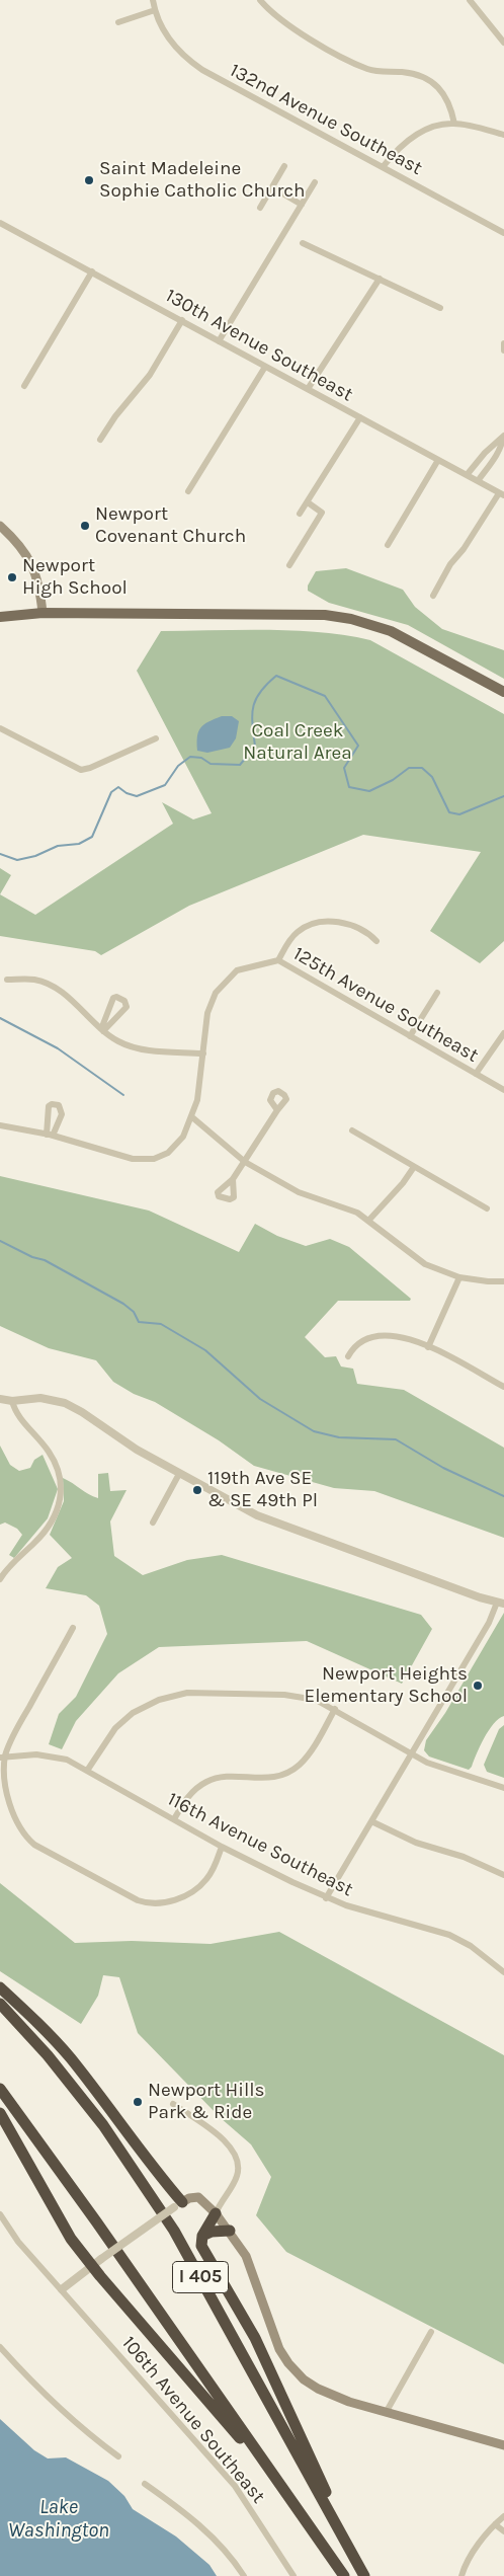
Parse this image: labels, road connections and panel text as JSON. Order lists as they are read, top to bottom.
{
  "streets": {
    "highway": ["I 405"],
    "street": [
      "132nd Avenue Southeast",
      "130th Avenue Southeast",
      "125th Avenue Southeast",
      "116th Avenue Southeast",
      "106th Avenue Southeast"
    ]
  },
  "water": ["Lake Washington"],
  "parks": ["Coal Creek Natural Area"],
  "places": [
    "Saint Madeleine Sophie Catholic Church",
    "Newport Covenant Church",
    "Newport High School",
    "119th Ave SE & SE 49th Pl",
    "Newport Heights Elementary School",
    "Newport Hills Park & Ride"
  ]
}
